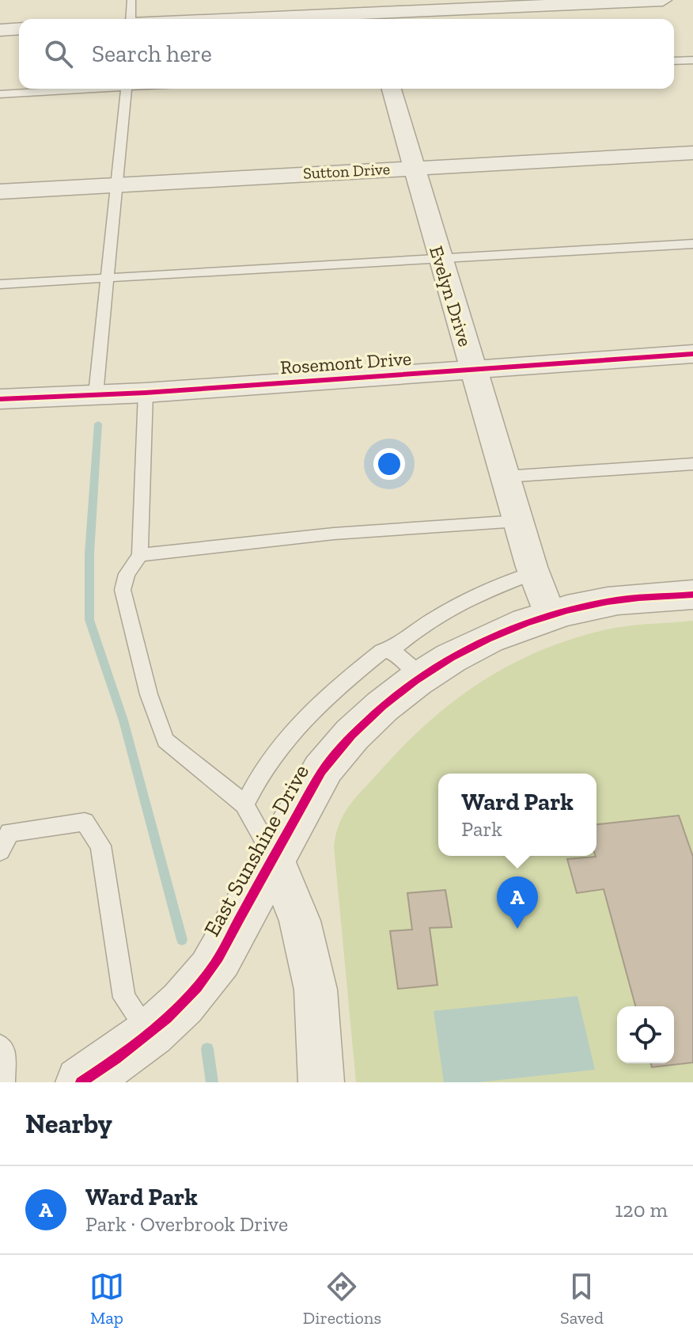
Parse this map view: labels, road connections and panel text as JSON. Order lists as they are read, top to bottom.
{
  "streets": {
    "street": [
      "Sutton Drive",
      "Evelyn Drive",
      "Rosemont Drive",
      "East Sunshine Drive"
    ]
  },
  "crossings": [
    ["Sutton Drive", "Evelyn Drive"],
    ["Evelyn Drive", "Rosemont Drive"],
    ["Evelyn Drive", "East Sunshine Drive"]
  ],
  "page": {
    "search": "Search here",
    "popup": ["Ward Park", "Park"],
    "pins": "A",
    "heading": "Nearby",
    "list": [
      {
        "mark": "A",
        "name": "Ward Park",
        "note": "Park · Overbrook Drive",
        "value": "120 m"
      }
    ],
    "nav": ["Map", "Directions", "Saved"]
  }
}
